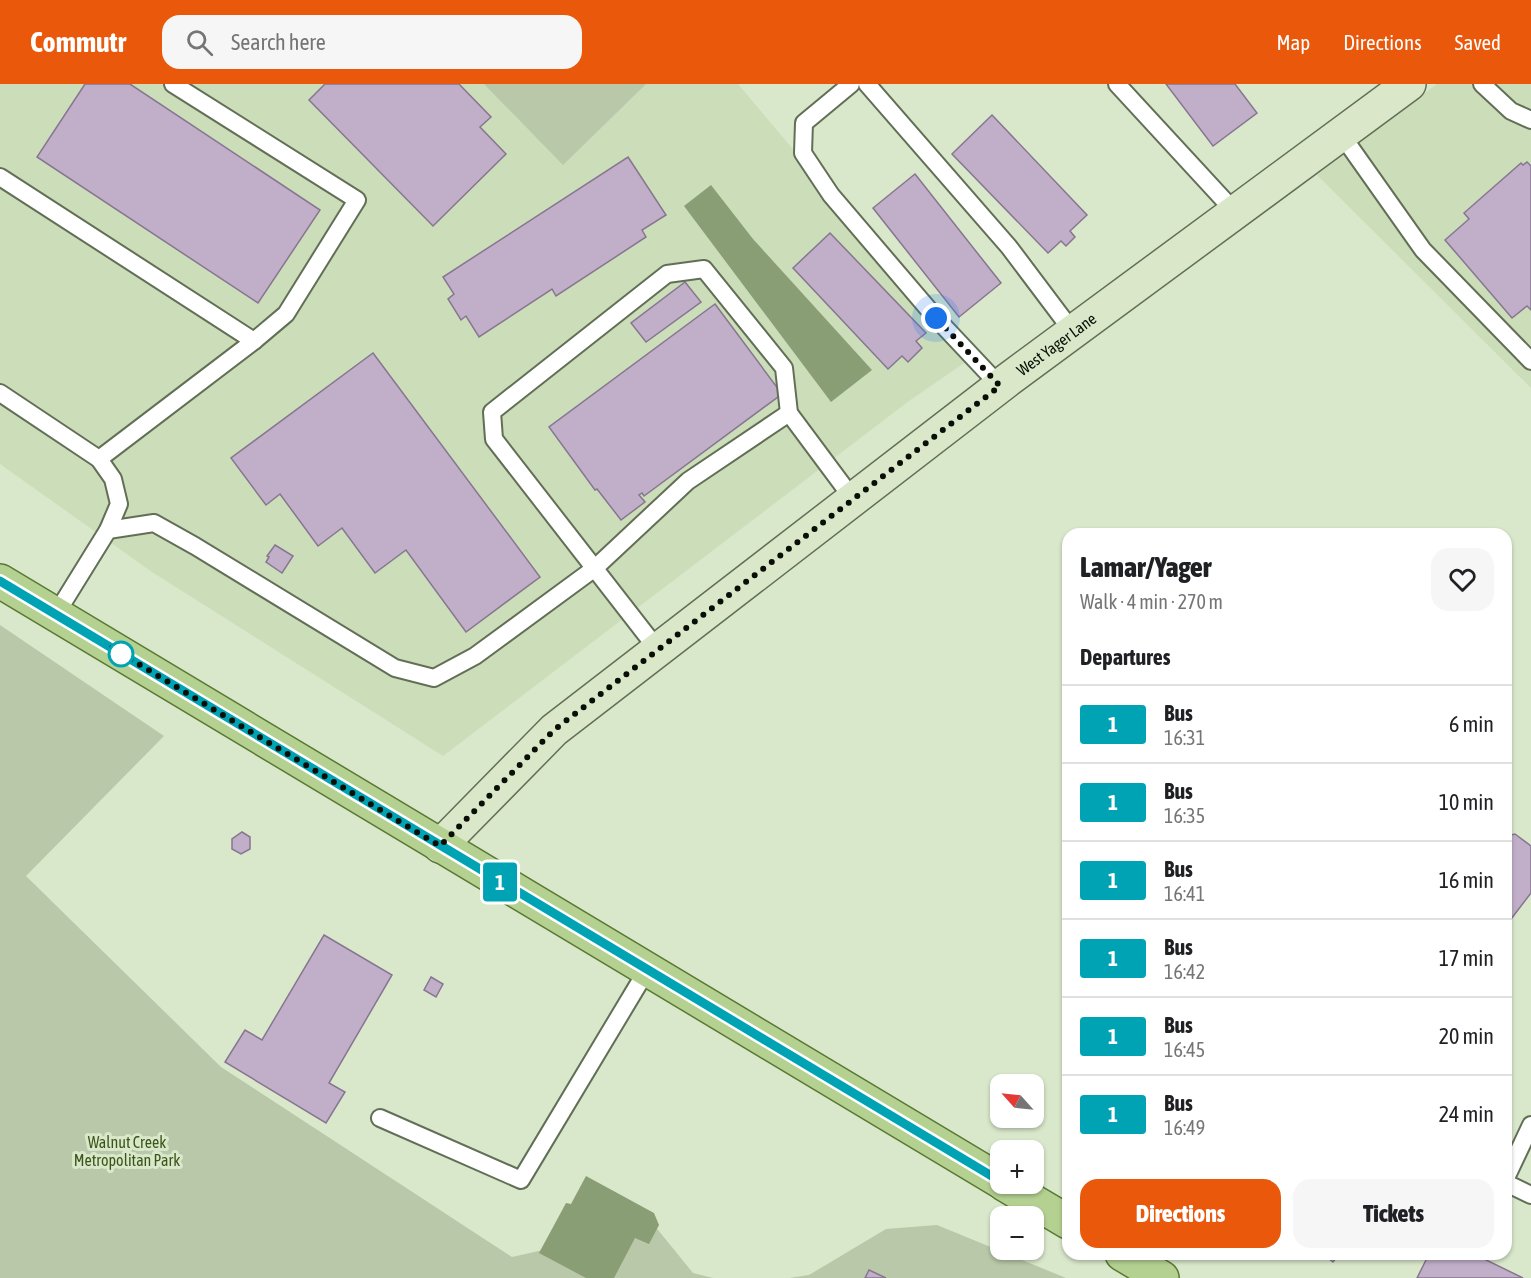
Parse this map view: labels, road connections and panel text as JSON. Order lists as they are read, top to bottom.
{
  "streets": {
    "main road": ["West Yager Lane"]
  },
  "parks": ["Walnut Creek Metropolitan Park"],
  "lines": ["bus line 1"],
  "north": "top left",
  "page": {
    "header": "Commutr",
    "search": "Search here",
    "nav": ["Map", "Directions", "Saved"],
    "on_map": "1",
    "heading": [
      ["Lamar/Yager", "Walk · 4 min · 270 m"],
      "Departures"
    ],
    "list": [
      {
        "mark": "1",
        "name": "Bus",
        "note": "16:31",
        "value": "6 min"
      },
      {
        "mark": "1",
        "name": "Bus",
        "note": "16:35",
        "value": "10 min"
      },
      {
        "mark": "1",
        "name": "Bus",
        "note": "16:41",
        "value": "16 min"
      },
      {
        "mark": "1",
        "name": "Bus",
        "note": "16:42",
        "value": "17 min"
      },
      {
        "mark": "1",
        "name": "Bus",
        "note": "16:45",
        "value": "20 min"
      },
      {
        "mark": "1",
        "name": "Bus",
        "note": "16:49",
        "value": "24 min"
      }
    ],
    "map_buttons": ["+", "−"],
    "buttons": ["Directions", "Tickets"]
  }
}
